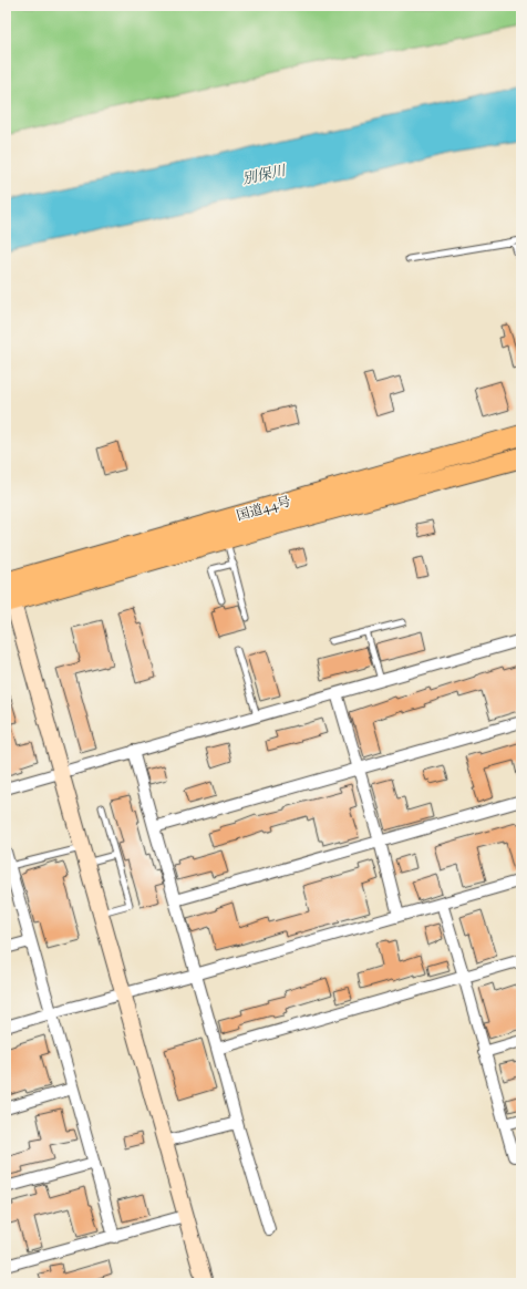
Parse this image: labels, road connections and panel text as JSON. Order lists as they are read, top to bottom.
{
  "streets": {
    "highway": ["国道44号"]
  },
  "water": ["別保川"]
}
